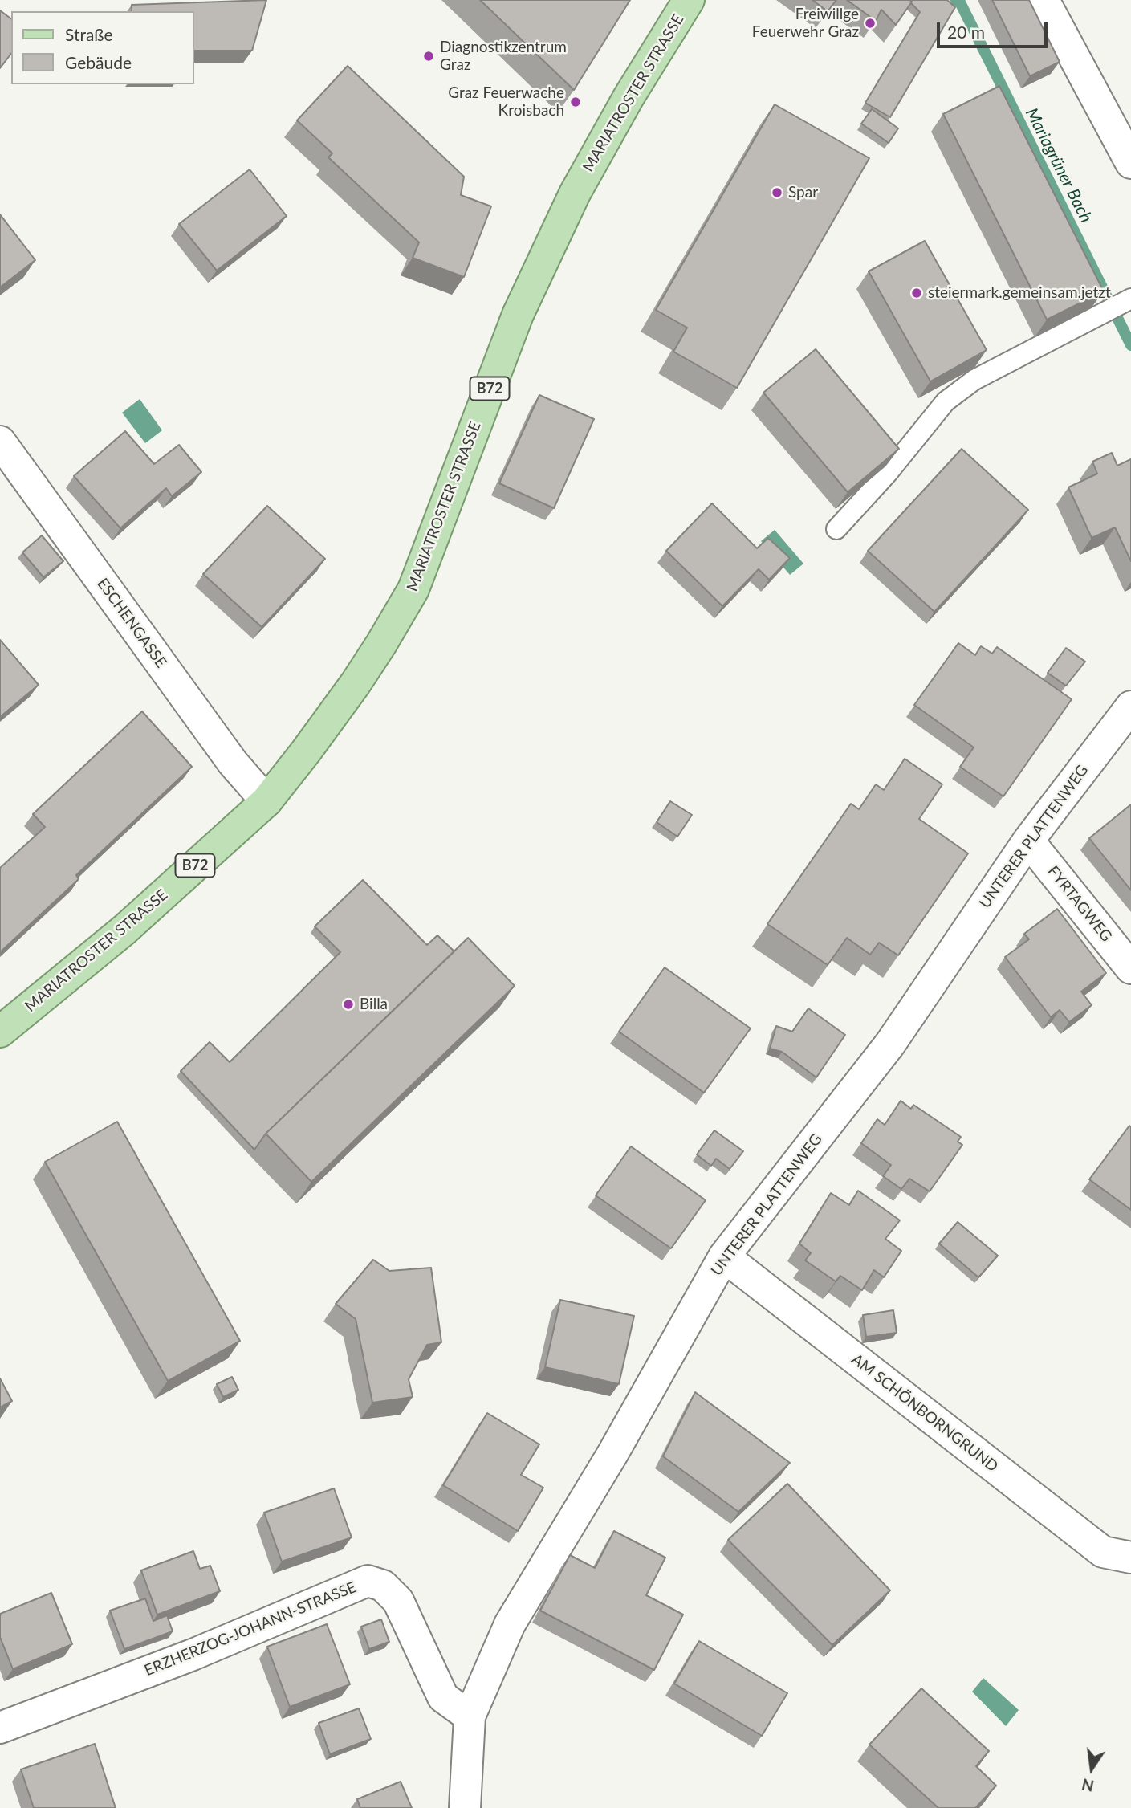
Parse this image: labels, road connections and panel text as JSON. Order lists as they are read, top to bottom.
{
  "streets": {
    "main road": ["MARIATROSTER STRASSE", "B72"],
    "street": [
      "ESCHENGASSE",
      "UNTERER PLATTENWEG",
      "FYRTAGWEG",
      "AM SCHÖNBORNGRUND",
      "ERZHERZOG-JOHANN-STRASSE"
    ]
  },
  "crossings": [
    ["MARIATROSTER STRASSE", "ESCHENGASSE"],
    ["UNTERER PLATTENWEG", "FYRTAGWEG"],
    ["UNTERER PLATTENWEG", "AM SCHÖNBORNGRUND"],
    ["UNTERER PLATTENWEG", "ERZHERZOG-JOHANN-STRASSE"]
  ],
  "water": ["Mariagrüner Bach"],
  "places": [
    "Freiwillge Feuerwehr Graz",
    "Diagnostikzentrum Graz",
    "Graz Feuerwache Kroisbach",
    "Spar",
    "steiermark.gemeinsam.jetzt",
    "Billa"
  ],
  "legend": ["Straße", "Gebäude"],
  "scale_bar": "20 m",
  "north": "bottom"
}
